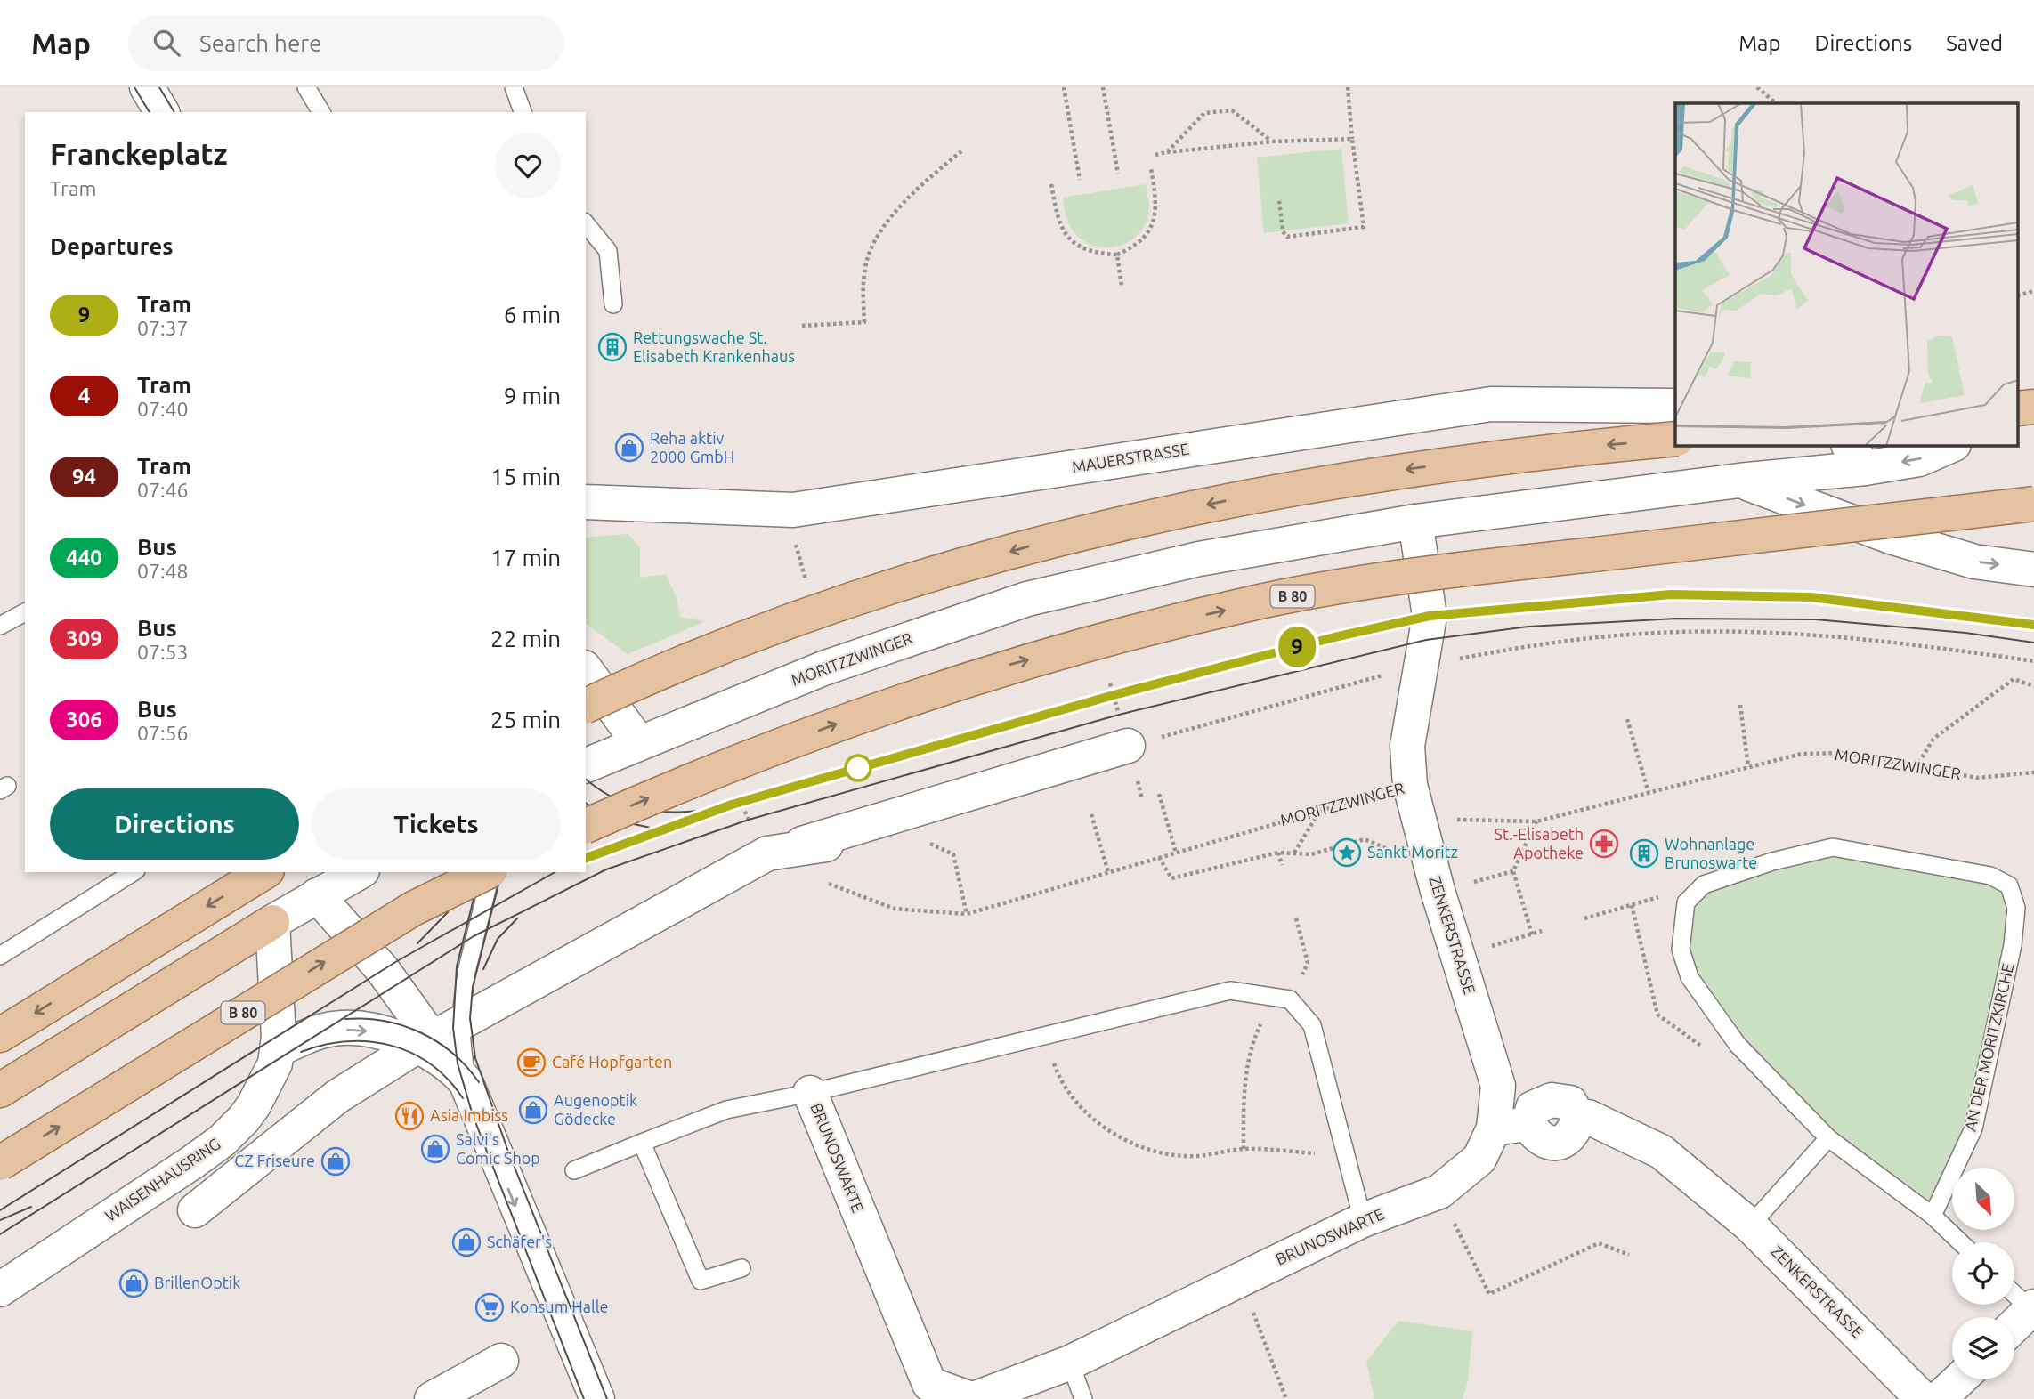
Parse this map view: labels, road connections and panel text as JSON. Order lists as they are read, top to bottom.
{
  "streets": {
    "main road": ["B 80"],
    "street": [
      "MAUERSTRASSE",
      "MORITZZWINGER",
      "ZENKERSTRASSE",
      "BRUNOSWARTE",
      "WAISENHAUSRING"
    ],
    "lane": ["AN DER MORITZKIRCHE"]
  },
  "crossings": [
    ["MORITZZWINGER", "ZENKERSTRASSE"],
    ["ZENKERSTRASSE", "BRUNOSWARTE"]
  ],
  "places": {
    "building": ["Rettungswache St. Elisabeth Krankenhaus", "Wohnanlage Brunoswarte"],
    "shop": [
      "Reha aktiv 2000 GmbH",
      "Augenoptik Gödecke",
      "Salvi's Comic Shop",
      "CZ Friseure",
      "Schäfer's",
      "BrillenOptik"
    ],
    "pharmacy": ["St.-Elisabeth Apotheke"],
    "place": ["Sankt Moritz"],
    "cafe": ["Café Hopfgarten"],
    "restaurant": ["Asia Imbiss"],
    "supermarket": ["Konsum Halle"]
  },
  "lines": ["tram line 9"],
  "north": "bottom right",
  "page": {
    "header": "Map",
    "search": "Search here",
    "nav": ["Map", "Directions", "Saved"],
    "on_map": "9",
    "heading": [
      ["Franckeplatz", "Tram"],
      "Departures"
    ],
    "list": [
      {
        "mark": "9",
        "name": "Tram",
        "note": "07:37",
        "value": "6 min"
      },
      {
        "mark": "4",
        "name": "Tram",
        "note": "07:40",
        "value": "9 min"
      },
      {
        "mark": "94",
        "name": "Tram",
        "note": "07:46",
        "value": "15 min"
      },
      {
        "mark": "440",
        "name": "Bus",
        "note": "07:48",
        "value": "17 min"
      },
      {
        "mark": "309",
        "name": "Bus",
        "note": "07:53",
        "value": "22 min"
      },
      {
        "mark": "306",
        "name": "Bus",
        "note": "07:56",
        "value": "25 min"
      }
    ],
    "buttons": ["Directions", "Tickets"]
  }
}
